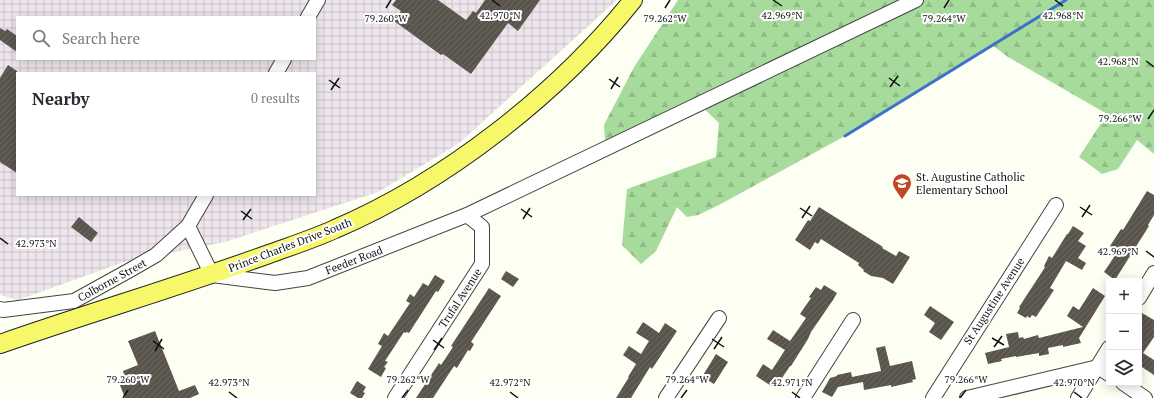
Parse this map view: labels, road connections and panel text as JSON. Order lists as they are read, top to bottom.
{
  "streets": {
    "main road": ["Prince Charles Drive South"],
    "street": [
      "Feeder Road",
      "Colborne Street",
      "Trufal Avenue",
      "St Augustine Avenue"
    ]
  },
  "crossings": [
    ["Prince Charles Drive South", "Feeder Road"],
    ["Feeder Road", "Trufal Avenue"]
  ],
  "places": {
    "school or university": ["St. Augustine Catholic Elementary School"]
  },
  "page": {
    "search": "Search here",
    "heading": ["Nearby", "0 results"],
    "map_buttons": ["+", "−"]
  },
  "coordinates": [
    "42.970°N",
    "42.969°N",
    "42.968°N",
    "79.260°W",
    "79.262°W",
    "79.264°W",
    "79.266°W",
    "42.973°N",
    "42.972°N",
    "42.971°N"
  ]
}
